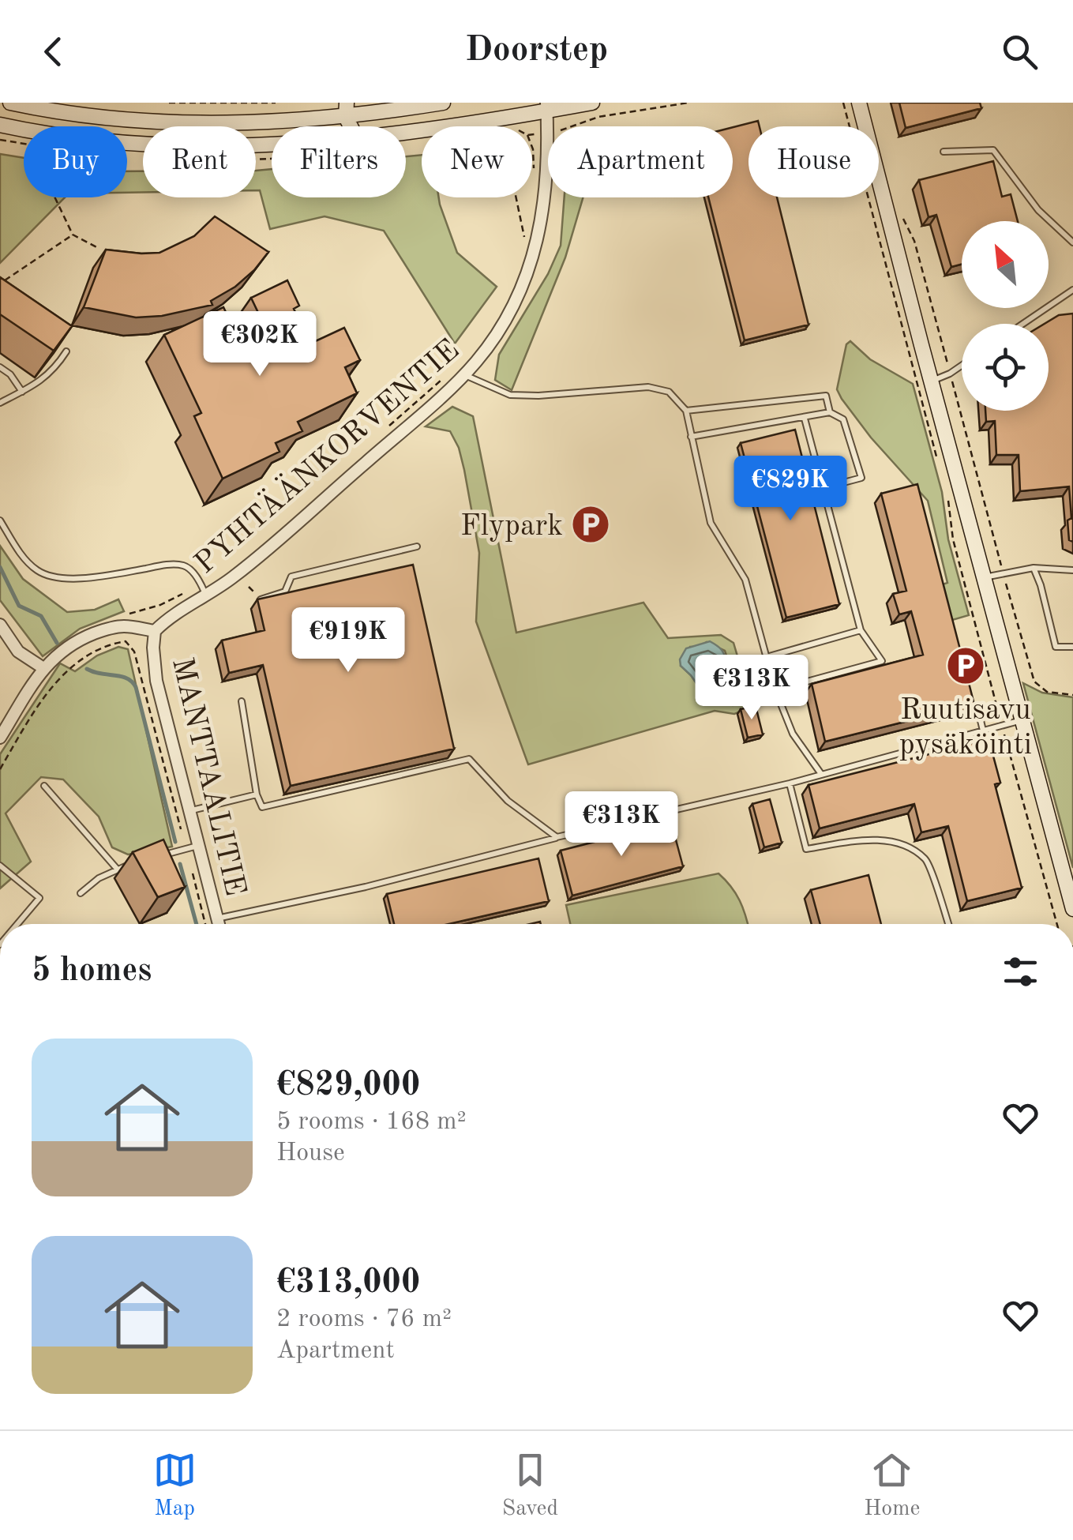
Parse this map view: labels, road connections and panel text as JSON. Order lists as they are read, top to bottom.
{
  "streets": {
    "street": ["PYHTÄÄNKORVENTIE", "MANTTAALITIE"]
  },
  "crossings": [
    ["PYHTÄÄNKORVENTIE", "MANTTAALITIE"]
  ],
  "places": {
    "parking": ["Flypark", "Ruutisavu pysäköinti"]
  },
  "north": "top left",
  "page": {
    "header": "Doorstep",
    "chip": [
      "Buy",
      "Rent",
      "Filters",
      "New",
      "Apartment",
      "House"
    ],
    "price": [
      "€302K",
      "€829K",
      "€919K",
      "€313K",
      "€313K"
    ],
    "heading": "5 homes",
    "list": [
      {
        "name": "€829,000",
        "note": "5 rooms · 168 m² · House"
      },
      {
        "name": "€313,000",
        "note": "2 rooms · 76 m² · Apartment"
      }
    ],
    "tabs": ["Map", "Saved", "Home"]
  }
}
